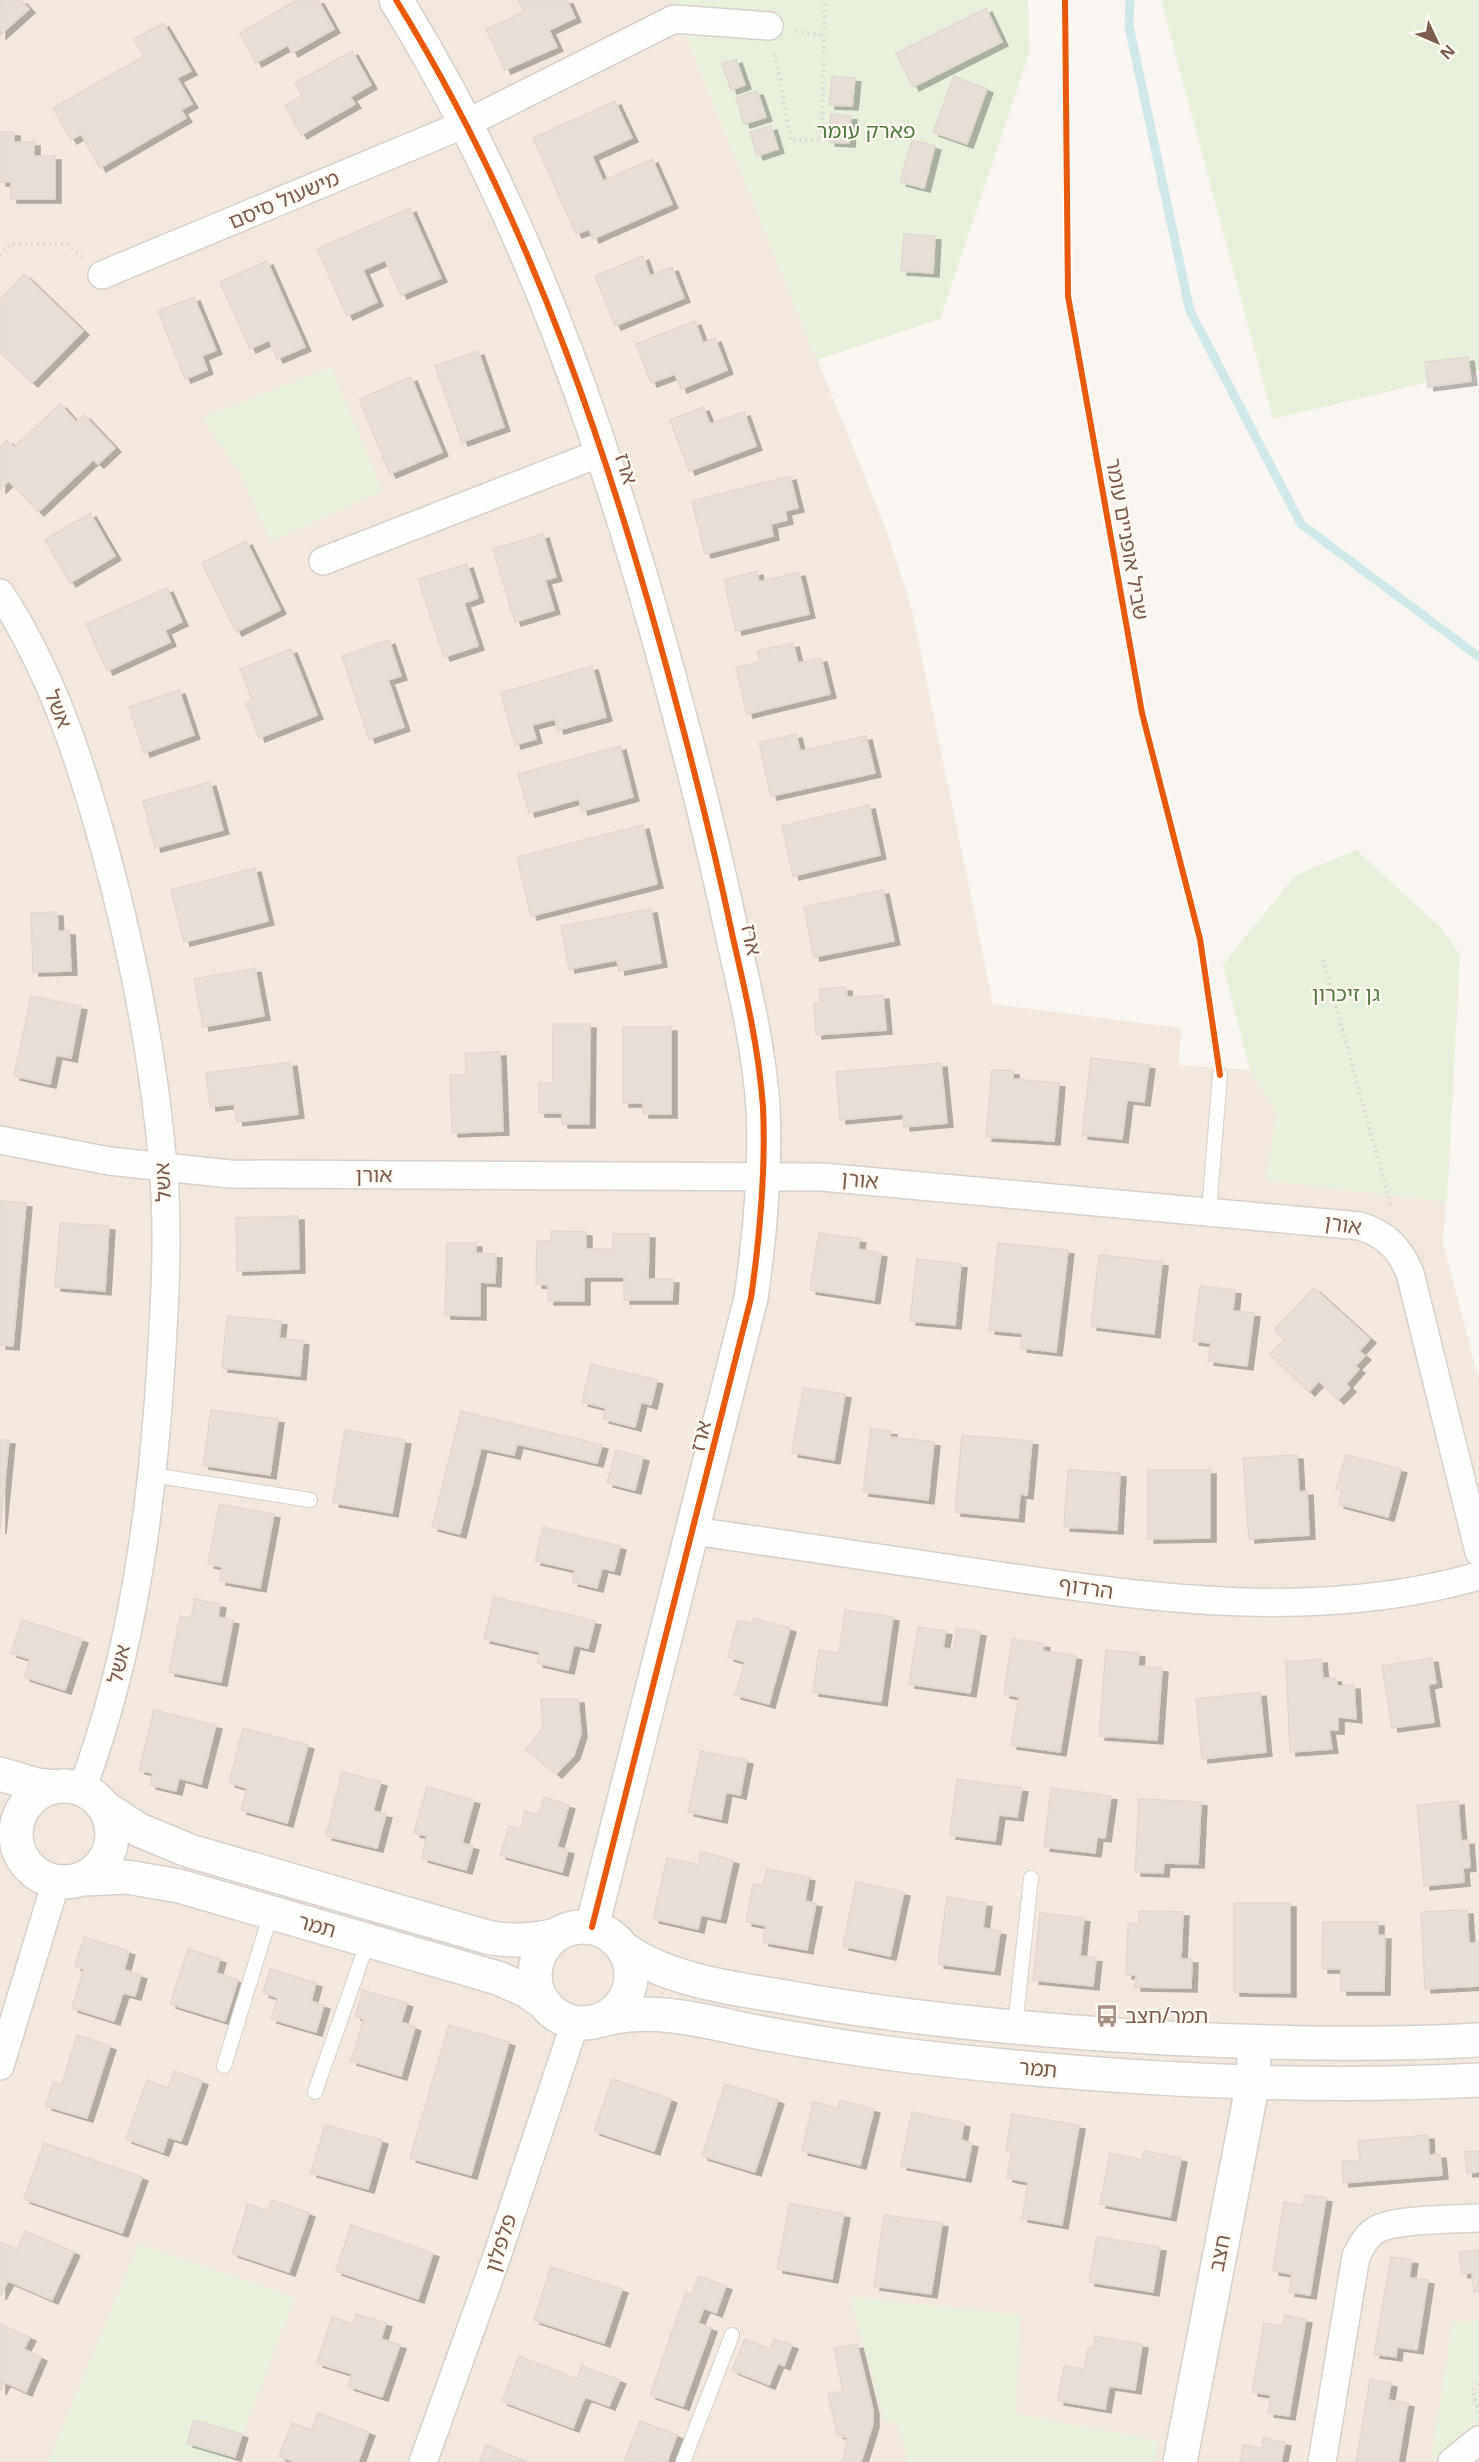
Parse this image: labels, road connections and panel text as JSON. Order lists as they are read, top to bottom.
{
  "streets": {
    "street": [
      "מישעול סיסם",
      "ארז",
      "אשל",
      "אורן",
      "הרדוף",
      "תמר",
      "פלפלון",
      "חצב"
    ],
    "cycle path": ["שביל אופניים עומר"]
  },
  "crossings": [
    ["מישעול סיסם", "ארז"],
    ["ארז", "אורן"],
    ["ארז", "הרדוף"],
    ["ארז", "תמר"],
    ["ארז", "פלפלון"],
    ["אשל", "אורן"],
    ["אשל", "תמר"],
    ["תמר", "פלפלון"],
    ["תמר", "חצב"]
  ],
  "parks": ["פארק עומר", "גן זיכרון"],
  "places": {
    "bus stop": ["תמר/חצב"]
  },
  "north": "bottom right"
}
